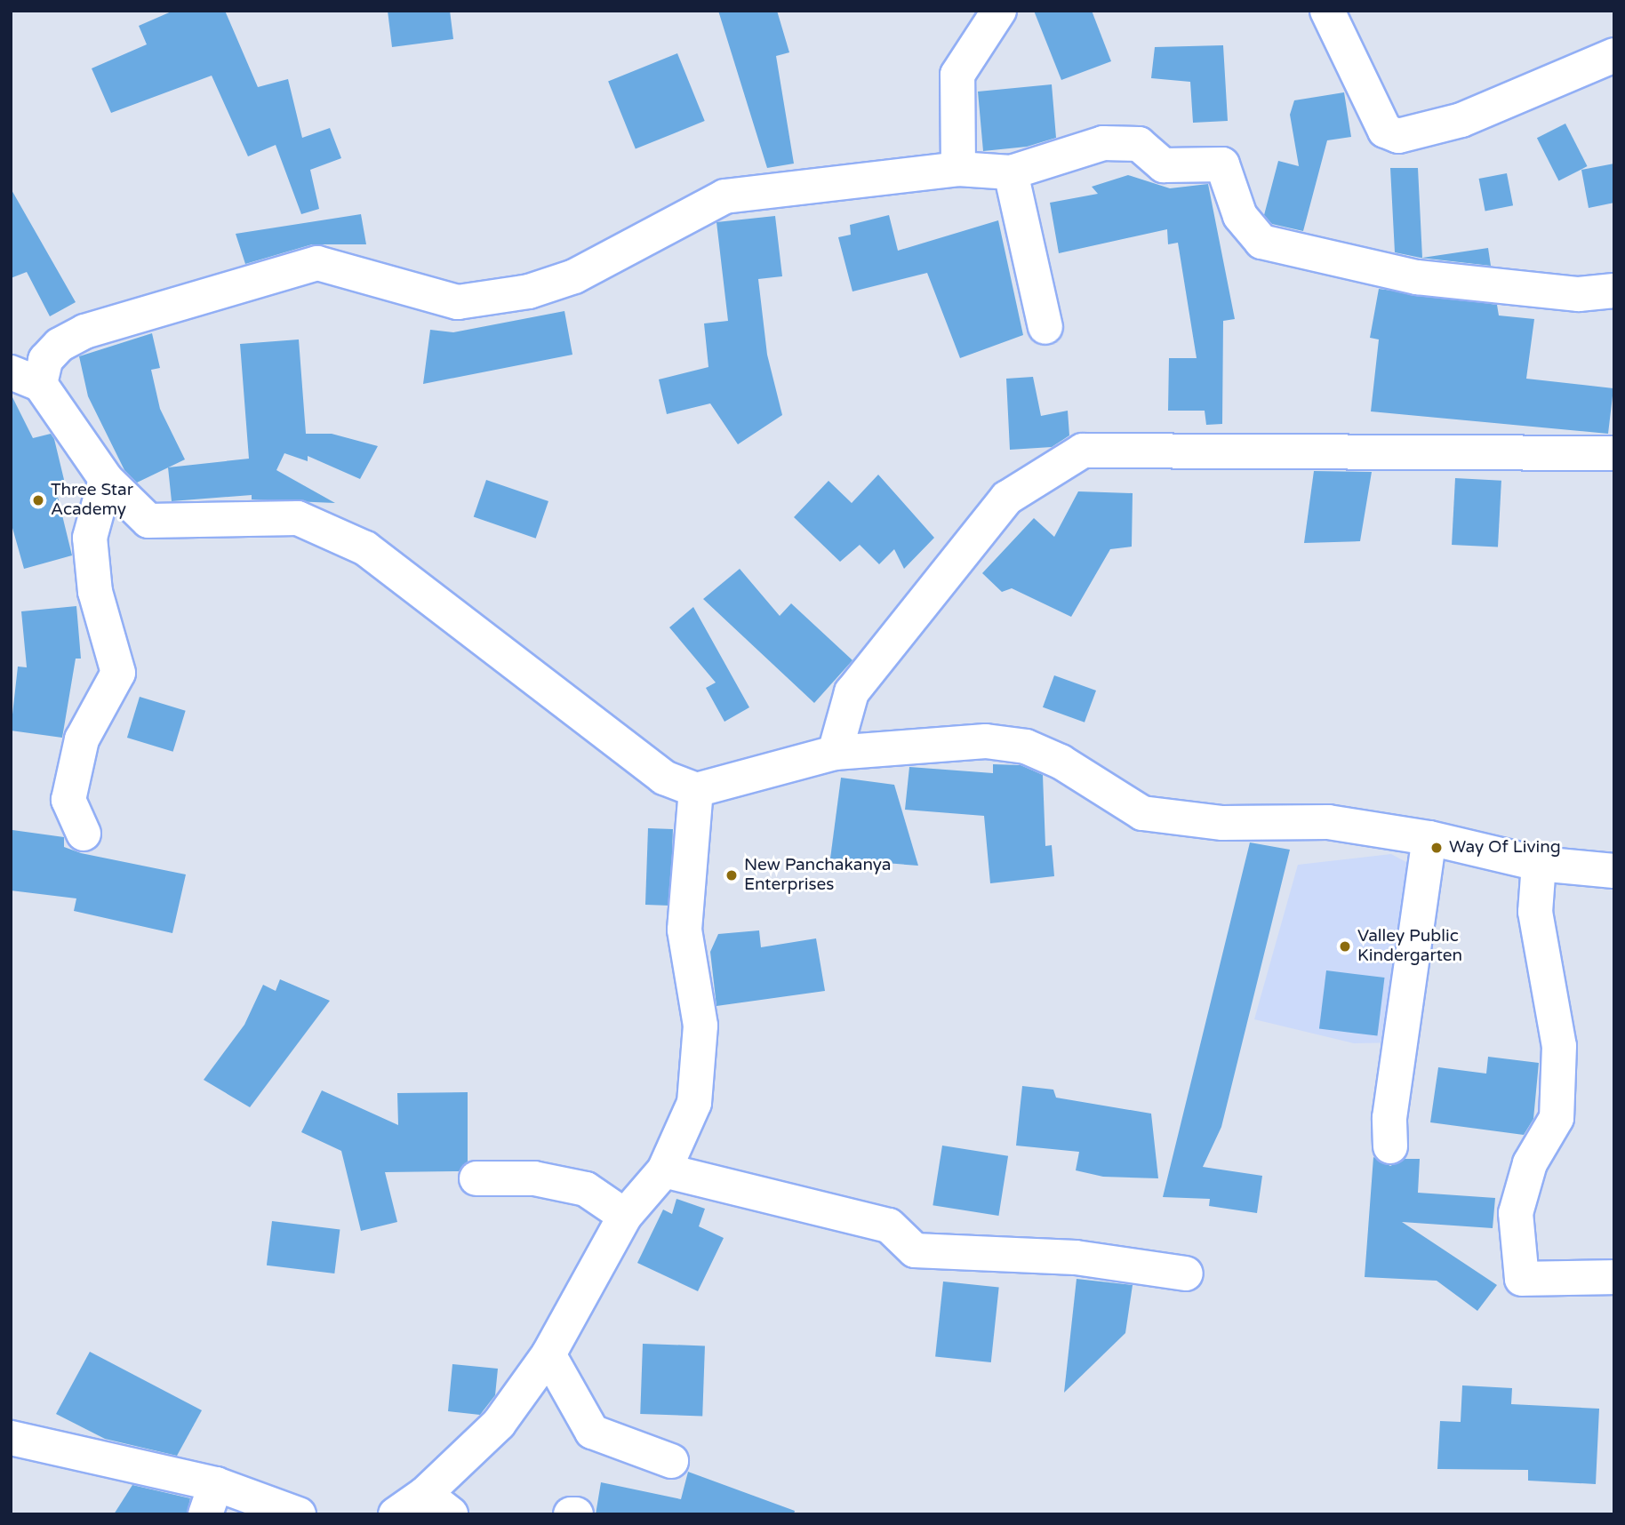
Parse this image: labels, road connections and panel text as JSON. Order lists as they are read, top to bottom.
{
  "places": [
    "Three Star Academy",
    "Way Of Living",
    "New Panchakanya Enterprises",
    "Valley Public Kindergarten"
  ]
}
